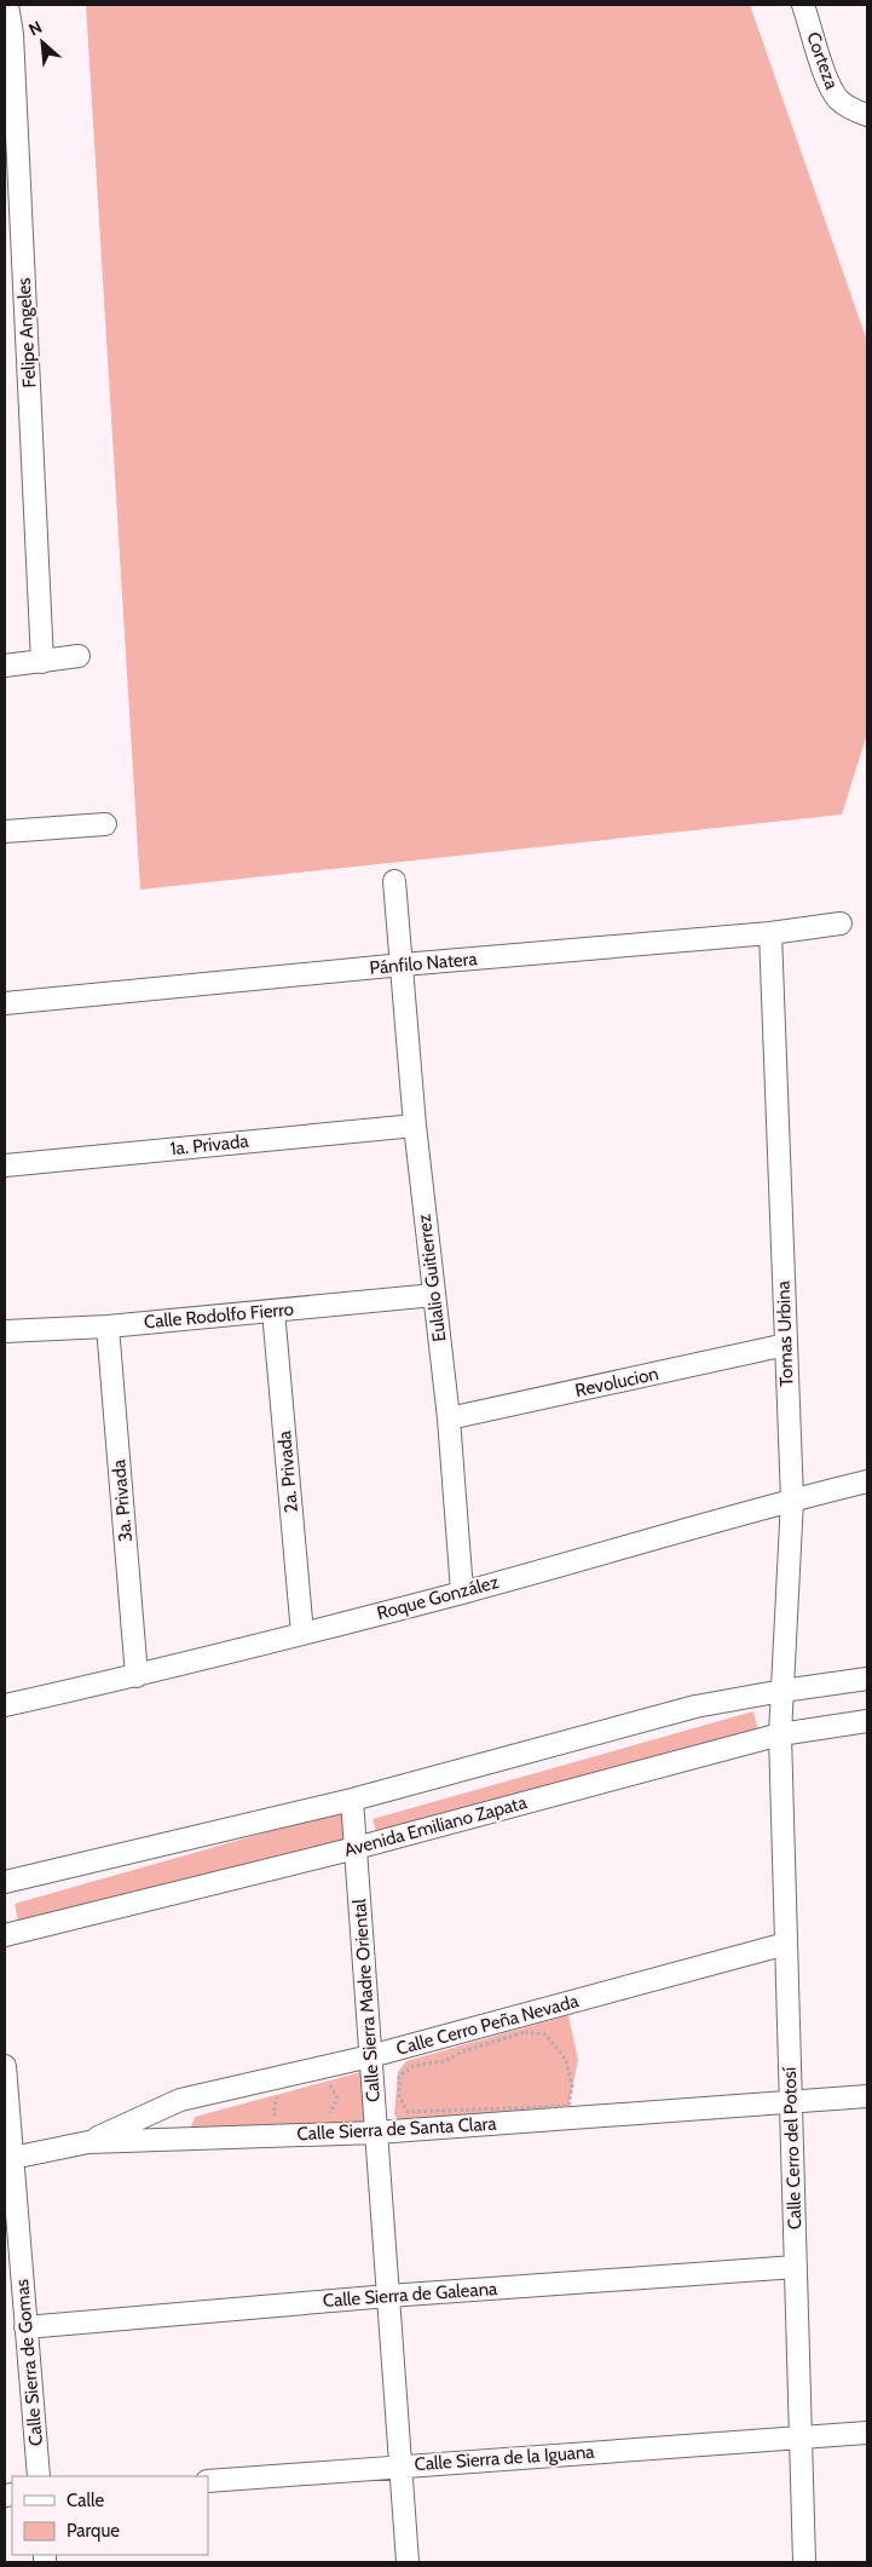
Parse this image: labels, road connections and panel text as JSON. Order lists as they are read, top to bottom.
{
  "streets": {
    "street": [
      "Corteza",
      "Felipe Angeles",
      "Pánfilo Natera",
      "1a. Privada",
      "Eulalio Guitierrez",
      "Calle Rodolfo Fierro",
      "Tomas Urbina",
      "Revolucion",
      "2a. Privada",
      "3a. Privada",
      "Roque González",
      "Avenida Emiliano Zapata",
      "Calle Sierra Madre Oriental",
      "Calle Cerro Peña Nevada",
      "Calle Sierra de Santa Clara",
      "Calle Cerro del Potosí",
      "Calle Sierra de Galeana",
      "Calle Sierra de Gomas",
      "Calle Sierra de la Iguana"
    ]
  },
  "crossings": [
    ["Pánfilo Natera", "Eulalio Guitierrez"],
    ["Pánfilo Natera", "Tomas Urbina"],
    ["1a. Privada", "Eulalio Guitierrez"],
    ["Eulalio Guitierrez", "Calle Rodolfo Fierro"],
    ["Eulalio Guitierrez", "Revolucion"],
    ["Eulalio Guitierrez", "Roque González"],
    ["Calle Rodolfo Fierro", "2a. Privada"],
    ["Calle Rodolfo Fierro", "3a. Privada"],
    ["Tomas Urbina", "Revolucion"],
    ["Tomas Urbina", "Roque González"],
    ["Tomas Urbina", "Avenida Emiliano Zapata"],
    ["Tomas Urbina", "Calle Cerro del Potosí"],
    ["2a. Privada", "Roque González"],
    ["3a. Privada", "Roque González"],
    ["Avenida Emiliano Zapata", "Calle Sierra Madre Oriental"],
    ["Avenida Emiliano Zapata", "Calle Cerro del Potosí"],
    ["Calle Sierra Madre Oriental", "Calle Cerro Peña Nevada"],
    ["Calle Sierra Madre Oriental", "Calle Sierra de Santa Clara"],
    ["Calle Sierra Madre Oriental", "Calle Sierra de Galeana"],
    ["Calle Sierra Madre Oriental", "Calle Sierra de la Iguana"],
    ["Calle Cerro Peña Nevada", "Calle Sierra de Santa Clara"],
    ["Calle Cerro Peña Nevada", "Calle Cerro del Potosí"],
    ["Calle Sierra de Santa Clara", "Calle Cerro del Potosí"],
    ["Calle Sierra de Santa Clara", "Calle Sierra de Gomas"],
    ["Calle Cerro del Potosí", "Calle Sierra de Galeana"],
    ["Calle Cerro del Potosí", "Calle Sierra de la Iguana"],
    ["Calle Sierra de Galeana", "Calle Sierra de Gomas"]
  ],
  "legend": ["Calle", "Parque"],
  "north": "top left"
}
